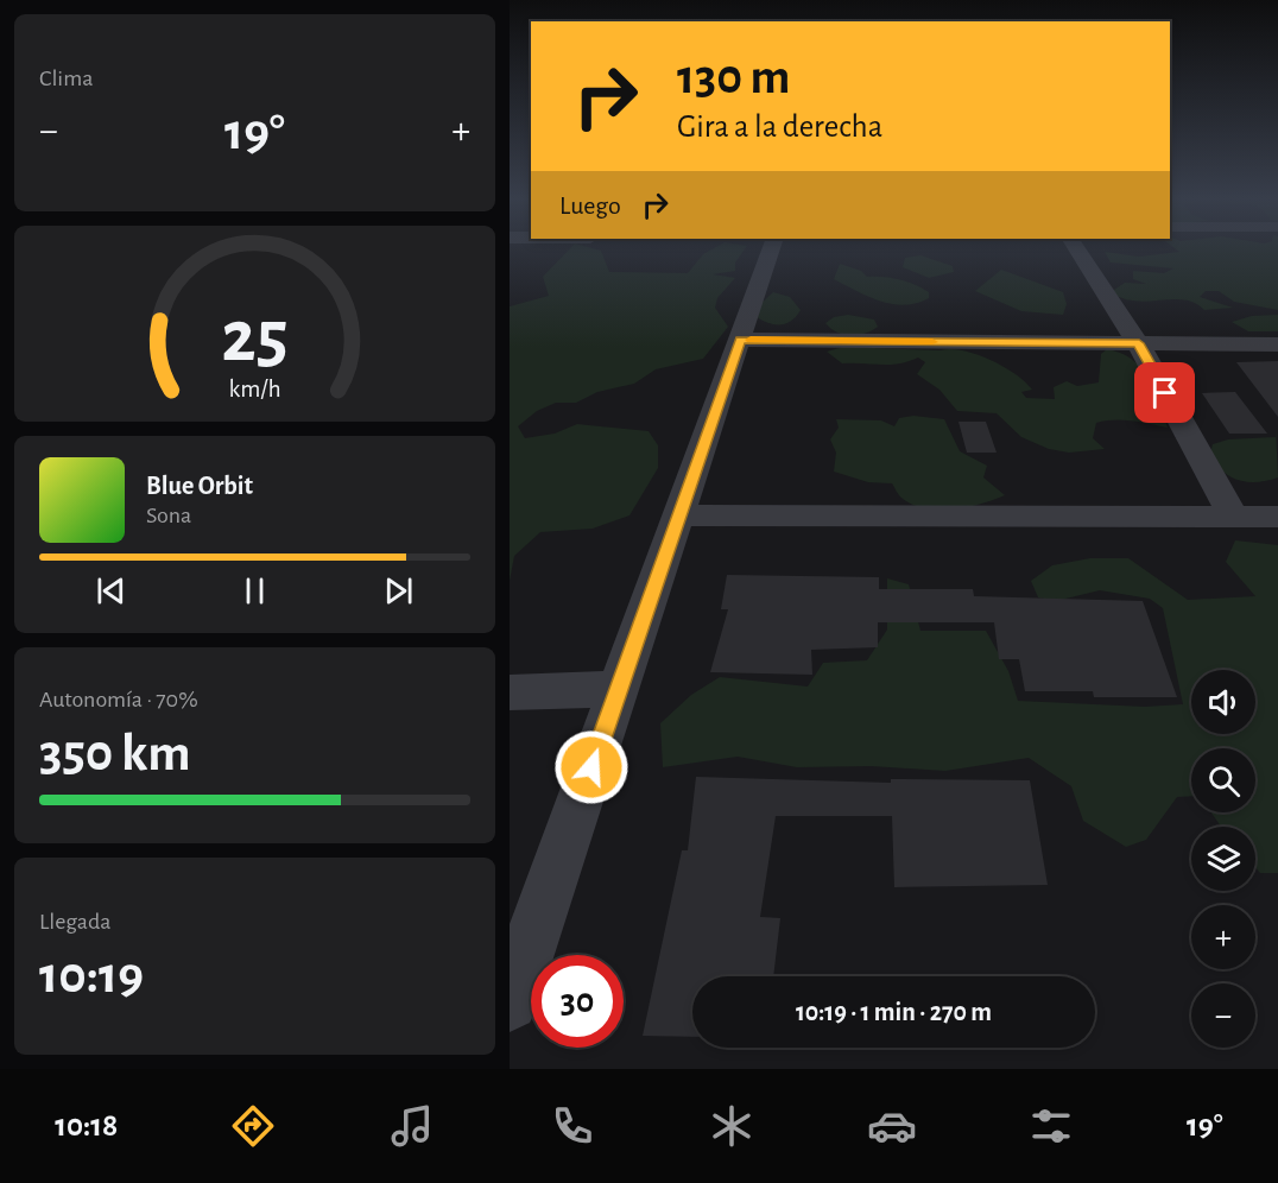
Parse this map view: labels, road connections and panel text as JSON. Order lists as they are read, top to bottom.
{
  "page": {
    "tile": [
      "Clima",
      ["Autonomía · 70%", "350 km"],
      ["Llegada", "10:19"]
    ],
    "turn": ["130 m", "Gira a la derecha"],
    "heat": ["−", "19°", "+"],
    "then": "Luego",
    "song": ["Blue Orbit", "Sona"],
    "map_buttons": ["+", "−"],
    "limit": "30",
    "trip": "10:19 · 1 min · 270 m",
    "tabs": ["10:18", "19°"],
    "gauge": ["25", "km/h"]
  }
}
